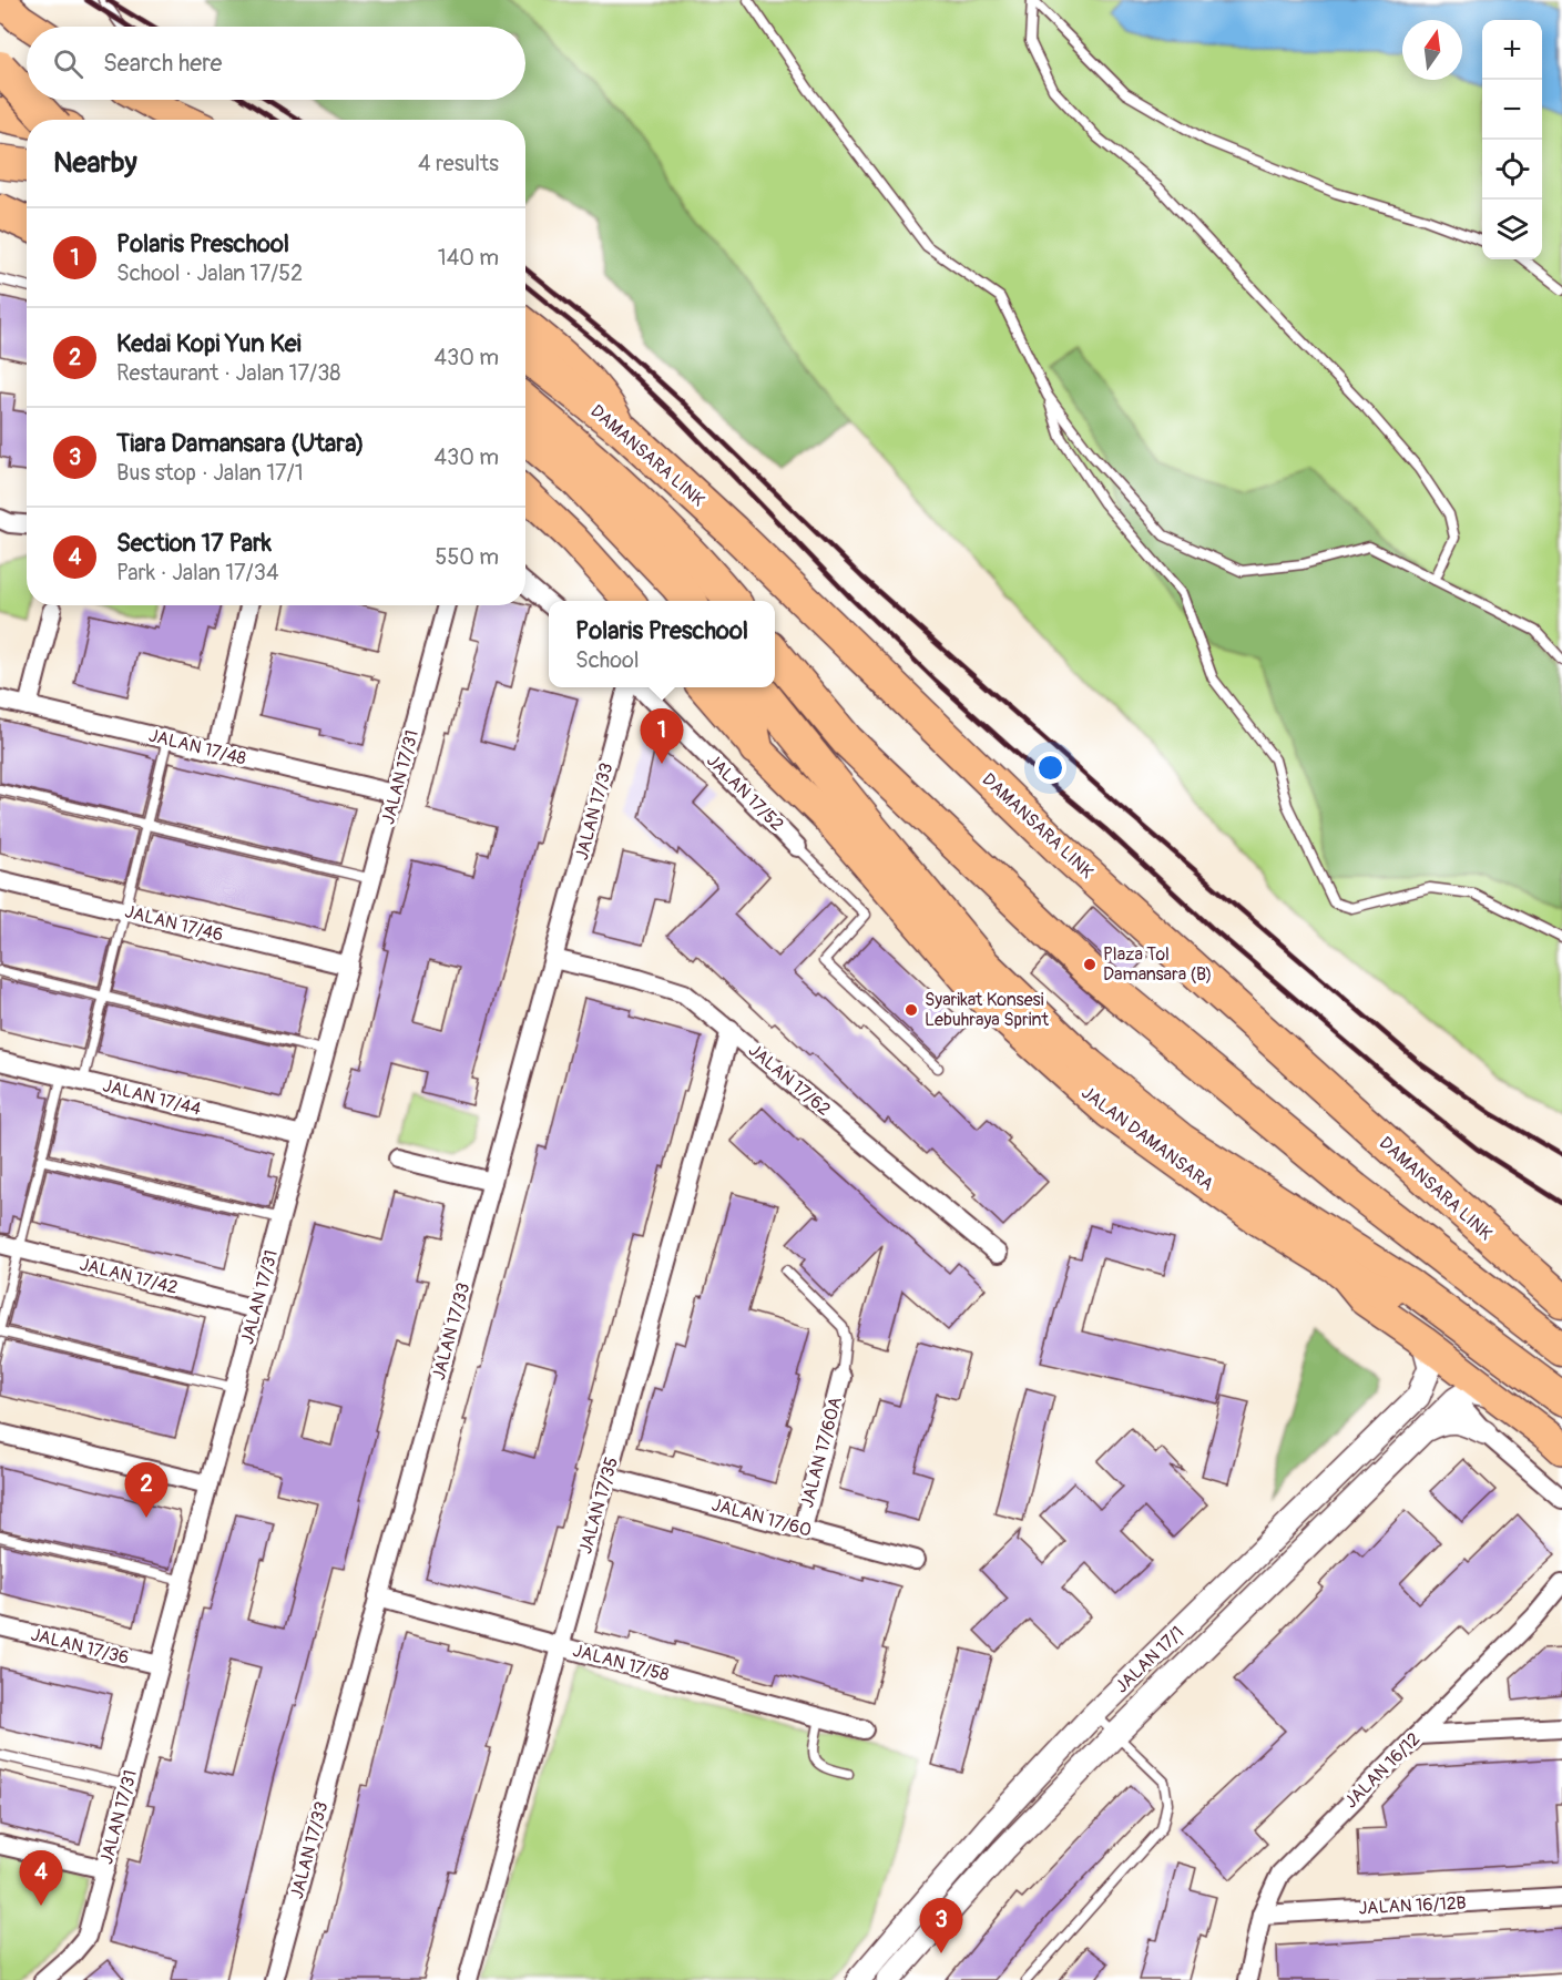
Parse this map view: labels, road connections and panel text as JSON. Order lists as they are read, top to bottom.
{
  "streets": {
    "highway": ["DAMANSARA LINK"],
    "main road": ["JALAN DAMANSARA"],
    "street": [
      "JALAN 17/48",
      "JALAN 17/31",
      "JALAN 17/52",
      "JALAN 17/33",
      "JALAN 17/46",
      "JALAN 17/62",
      "JALAN 17/44",
      "JALAN 17/42",
      "JALAN 17/60A",
      "JALAN 17/35",
      "JALAN 17/60",
      "JALAN 17/36",
      "JALAN 17/1",
      "JALAN 17/58",
      "JALAN 16/12",
      "JALAN 16/12B"
    ]
  },
  "crossings": [
    ["JALAN 17/48", "JALAN 17/31"],
    ["JALAN 17/31", "JALAN 17/46"],
    ["JALAN 17/31", "JALAN 17/44"],
    ["JALAN 17/31", "JALAN 17/42"],
    ["JALAN 17/31", "JALAN 17/36"],
    ["JALAN 17/33", "JALAN 17/62"],
    ["JALAN 17/33", "JALAN 17/58"],
    ["JALAN 17/62", "JALAN 17/35"],
    ["JALAN DAMANSARA", "JALAN 17/1"],
    ["JALAN 17/60A", "JALAN 17/60"],
    ["JALAN 17/35", "JALAN 17/60"],
    ["JALAN 17/35", "JALAN 17/58"],
    ["JALAN 16/12", "JALAN 16/12B"]
  ],
  "places": ["Plaza Tol Damansara (B)", "Syarikat Konsesi Lebuhraya Sprint"],
  "north": "top",
  "page": {
    "map_buttons": ["+", "−"],
    "search": "Search here",
    "heading": ["Nearby", "4 results"],
    "list": [
      {
        "mark": "1",
        "name": "Polaris Preschool",
        "note": "School · Jalan 17/52",
        "value": "140 m"
      },
      {
        "mark": "2",
        "name": "Kedai Kopi Yun Kei",
        "note": "Restaurant · Jalan 17/38",
        "value": "430 m"
      },
      {
        "mark": "3",
        "name": "Tiara Damansara (Utara)",
        "note": "Bus stop · Jalan 17/1",
        "value": "430 m"
      },
      {
        "mark": "4",
        "name": "Section 17 Park",
        "note": "Park · Jalan 17/34",
        "value": "550 m"
      }
    ],
    "popup": ["Polaris Preschool", "School"],
    "pins": [
      "1",
      "2",
      "4",
      "3"
    ]
  }
}
